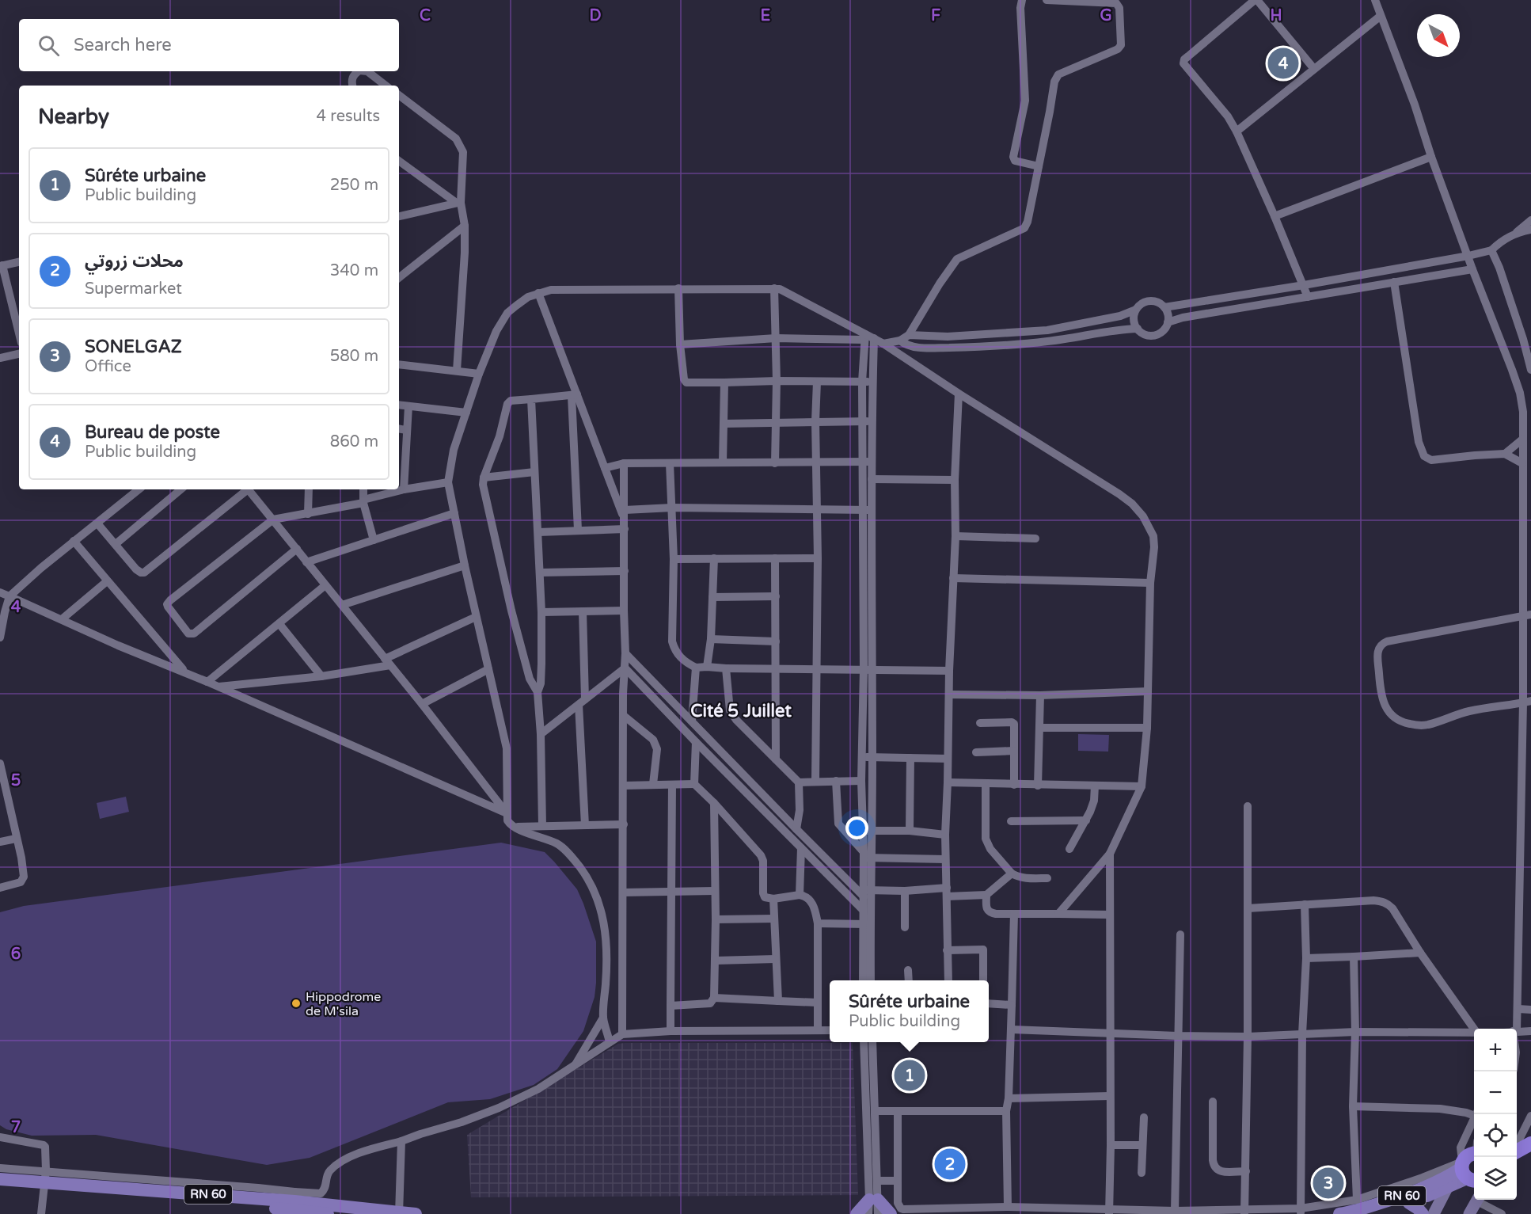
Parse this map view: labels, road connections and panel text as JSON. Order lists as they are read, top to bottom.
{
  "streets": {
    "main road": ["RN 60"]
  },
  "districts": ["Cité 5 Juillet"],
  "places": ["Hippodrome de M'sila"],
  "north": "bottom right",
  "page": {
    "search": "Search here",
    "pins": [
      "4",
      "1",
      "2",
      "3"
    ],
    "heading": ["Nearby", "4 results"],
    "list": [
      {
        "mark": "1",
        "name": "Sûréte urbaine",
        "note": "Public building",
        "value": "250 m"
      },
      {
        "mark": "2",
        "name": "محلات زروتي",
        "note": "Supermarket",
        "value": "340 m"
      },
      {
        "mark": "3",
        "name": "SONELGAZ",
        "note": "Office",
        "value": "580 m"
      },
      {
        "mark": "4",
        "name": "Bureau de poste",
        "note": "Public building",
        "value": "860 m"
      }
    ],
    "popup": ["Sûréte urbaine", "Public building"],
    "map_buttons": ["+", "−"]
  },
  "grid": {
    "columns": [
      "C",
      "D",
      "E",
      "F",
      "G",
      "H"
    ],
    "rows": [
      "4",
      "5",
      "6",
      "7"
    ]
  }
}
